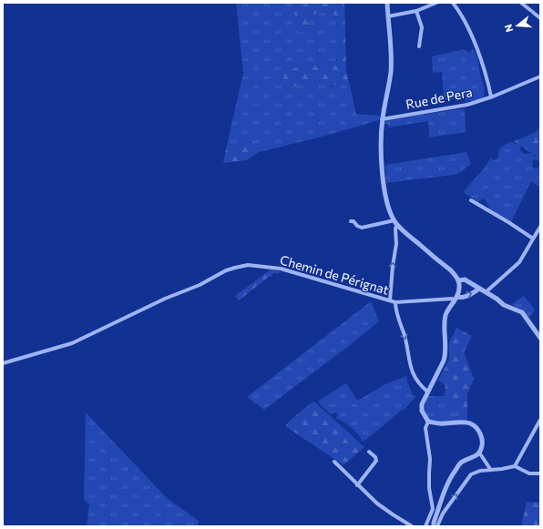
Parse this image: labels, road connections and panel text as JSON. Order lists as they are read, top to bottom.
{
  "streets": {
    "street": ["Rue de Pera", "Chemin de Pérignat"]
  },
  "north": "left"
}
